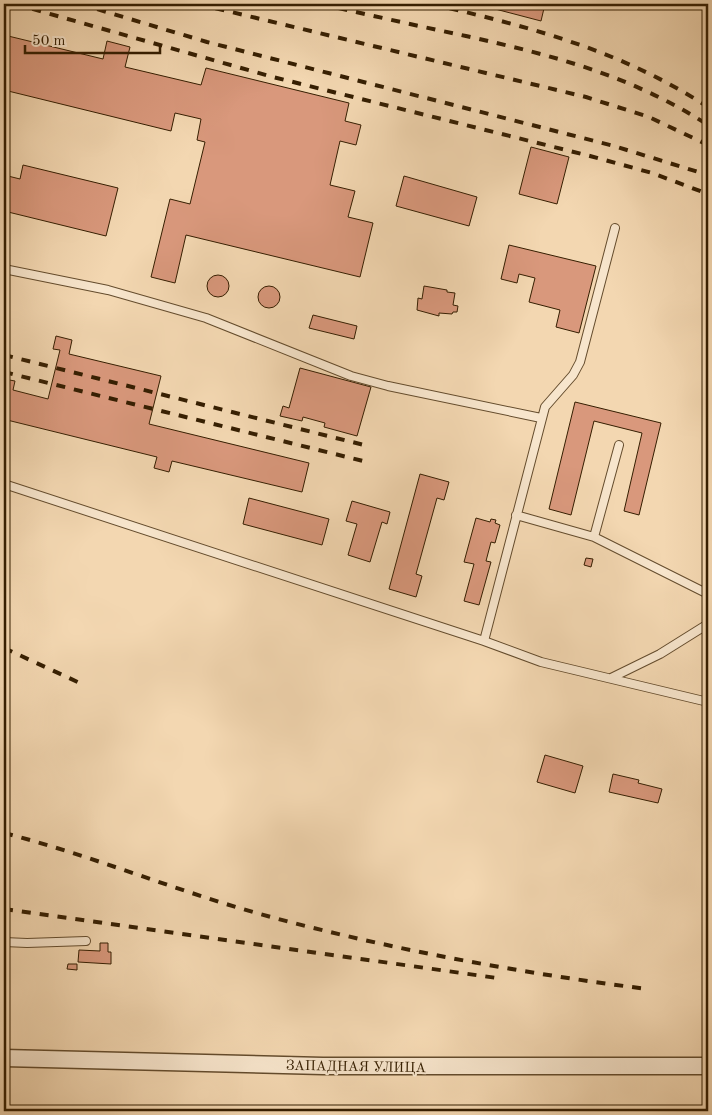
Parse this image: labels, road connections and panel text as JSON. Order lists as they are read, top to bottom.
{
  "streets": {
    "street": ["ЗАПАДНАЯ УЛИЦА"]
  },
  "scale_bar": "50 m"
}
